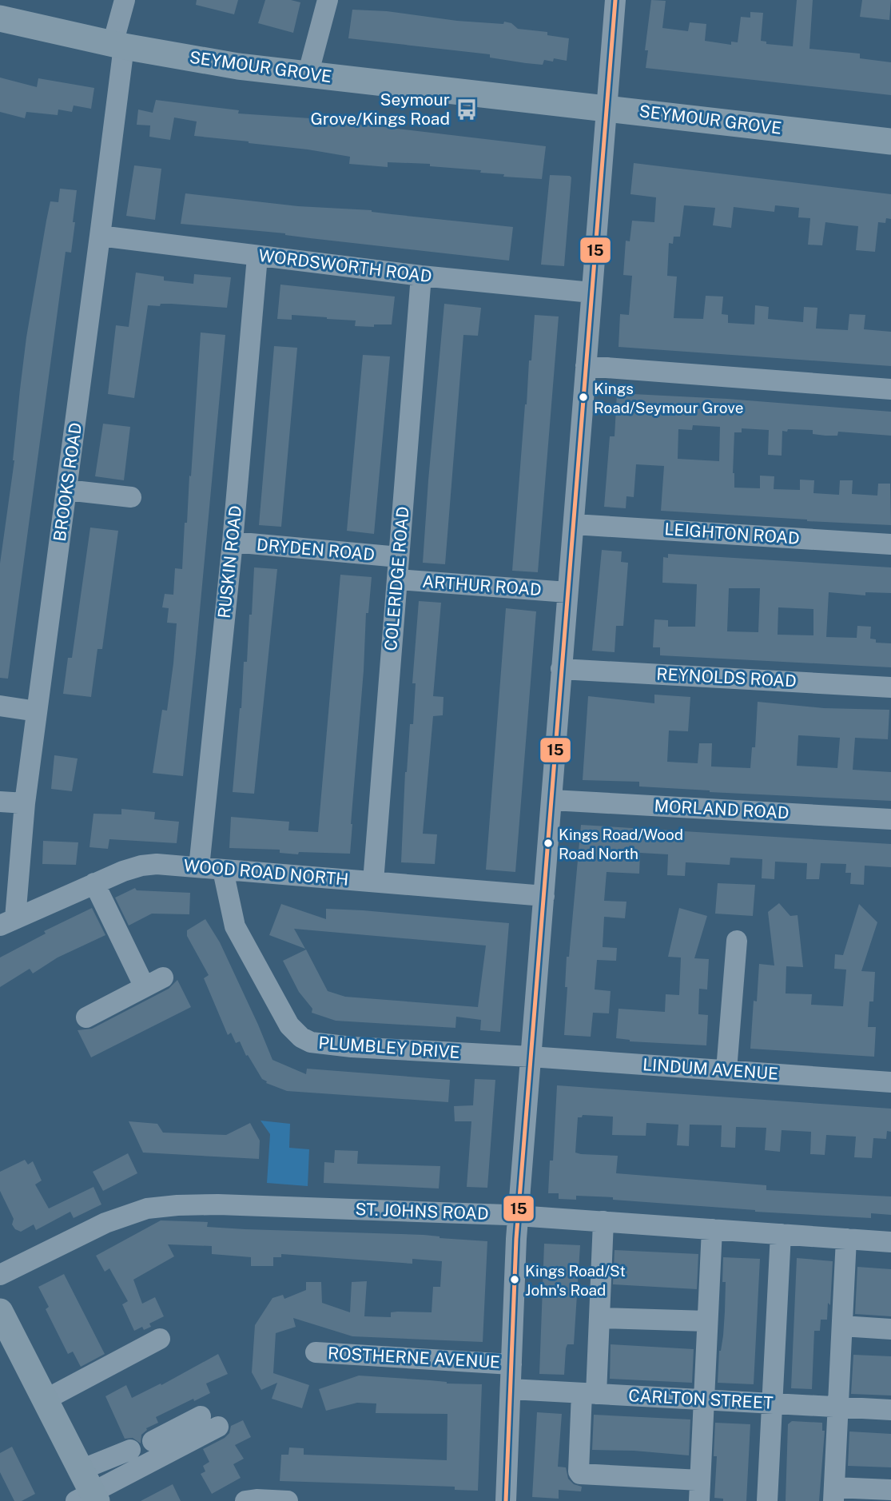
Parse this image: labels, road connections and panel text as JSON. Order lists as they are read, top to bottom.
{
  "streets": {
    "main road": ["SEYMOUR GROVE"],
    "street": [
      "WORDSWORTH ROAD",
      "BROOKS ROAD",
      "LEIGHTON ROAD",
      "DRYDEN ROAD",
      "RUSKIN ROAD",
      "COLERIDGE ROAD",
      "ARTHUR ROAD",
      "REYNOLDS ROAD",
      "MORLAND ROAD",
      "WOOD ROAD NORTH",
      "PLUMBLEY DRIVE",
      "LINDUM AVENUE",
      "ST. JOHNS ROAD",
      "ROSTHERNE AVENUE",
      "CARLTON STREET"
    ]
  },
  "crossings": [
    ["SEYMOUR GROVE", "BROOKS ROAD"],
    ["WORDSWORTH ROAD", "BROOKS ROAD"],
    ["WORDSWORTH ROAD", "RUSKIN ROAD"],
    ["WORDSWORTH ROAD", "COLERIDGE ROAD"],
    ["BROOKS ROAD", "WOOD ROAD NORTH"],
    ["DRYDEN ROAD", "RUSKIN ROAD"],
    ["DRYDEN ROAD", "COLERIDGE ROAD"],
    ["RUSKIN ROAD", "WOOD ROAD NORTH"],
    ["COLERIDGE ROAD", "ARTHUR ROAD"],
    ["COLERIDGE ROAD", "WOOD ROAD NORTH"],
    ["WOOD ROAD NORTH", "PLUMBLEY DRIVE"],
    ["PLUMBLEY DRIVE", "LINDUM AVENUE"]
  ],
  "places": {
    "bus stop": ["Seymour Grove/Kings Road"],
    "other": ["Kings Road/Seymour Grove", "Kings Road/Wood Road North", "Kings Road/St John's Road"]
  },
  "lines": ["transit line 15"]
}
